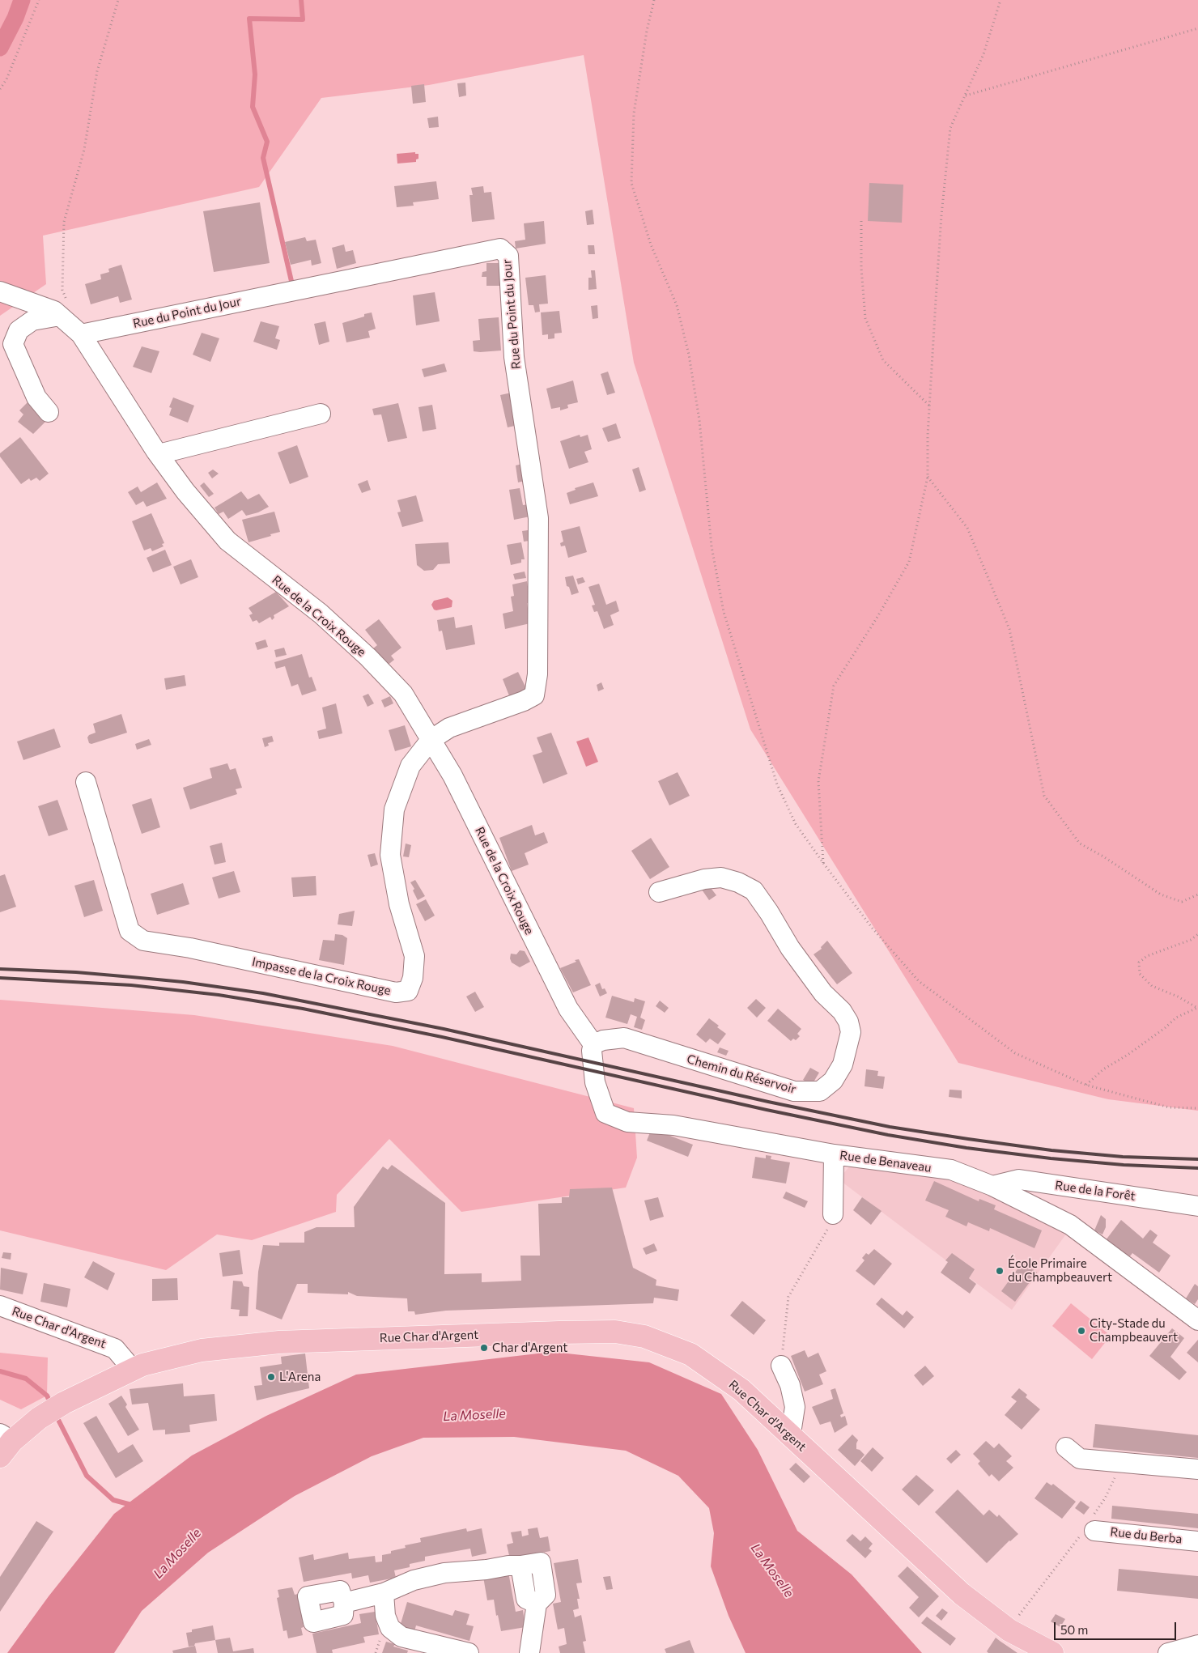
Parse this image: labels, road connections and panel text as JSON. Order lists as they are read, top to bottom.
{
  "streets": {
    "main road": ["Rue Char d'Argent"],
    "street": [
      "Rue du Point du Jour",
      "Rue de la Croix Rouge",
      "Impasse de la Croix Rouge",
      "Chemin du Réservoir",
      "Rue de Benaveau",
      "Rue de la Forêt",
      "Rue du Berba"
    ]
  },
  "crossings": [
    ["Rue du Point du Jour", "Rue de la Croix Rouge"],
    ["Rue du Point du Jour", "Impasse de la Croix Rouge"],
    ["Rue de la Croix Rouge", "Impasse de la Croix Rouge"],
    ["Rue de la Croix Rouge", "Chemin du Réservoir"],
    ["Rue de la Croix Rouge", "Rue de Benaveau"],
    ["Chemin du Réservoir", "Rue de Benaveau"],
    ["Rue de Benaveau", "Rue de la Forêt"]
  ],
  "water": ["La Moselle"],
  "places": [
    "École Primaire du Champbeauvert",
    "City-Stade du Champbeauvert",
    "Char d'Argent",
    "L'Arena"
  ],
  "scale_bar": "50 m"
}
